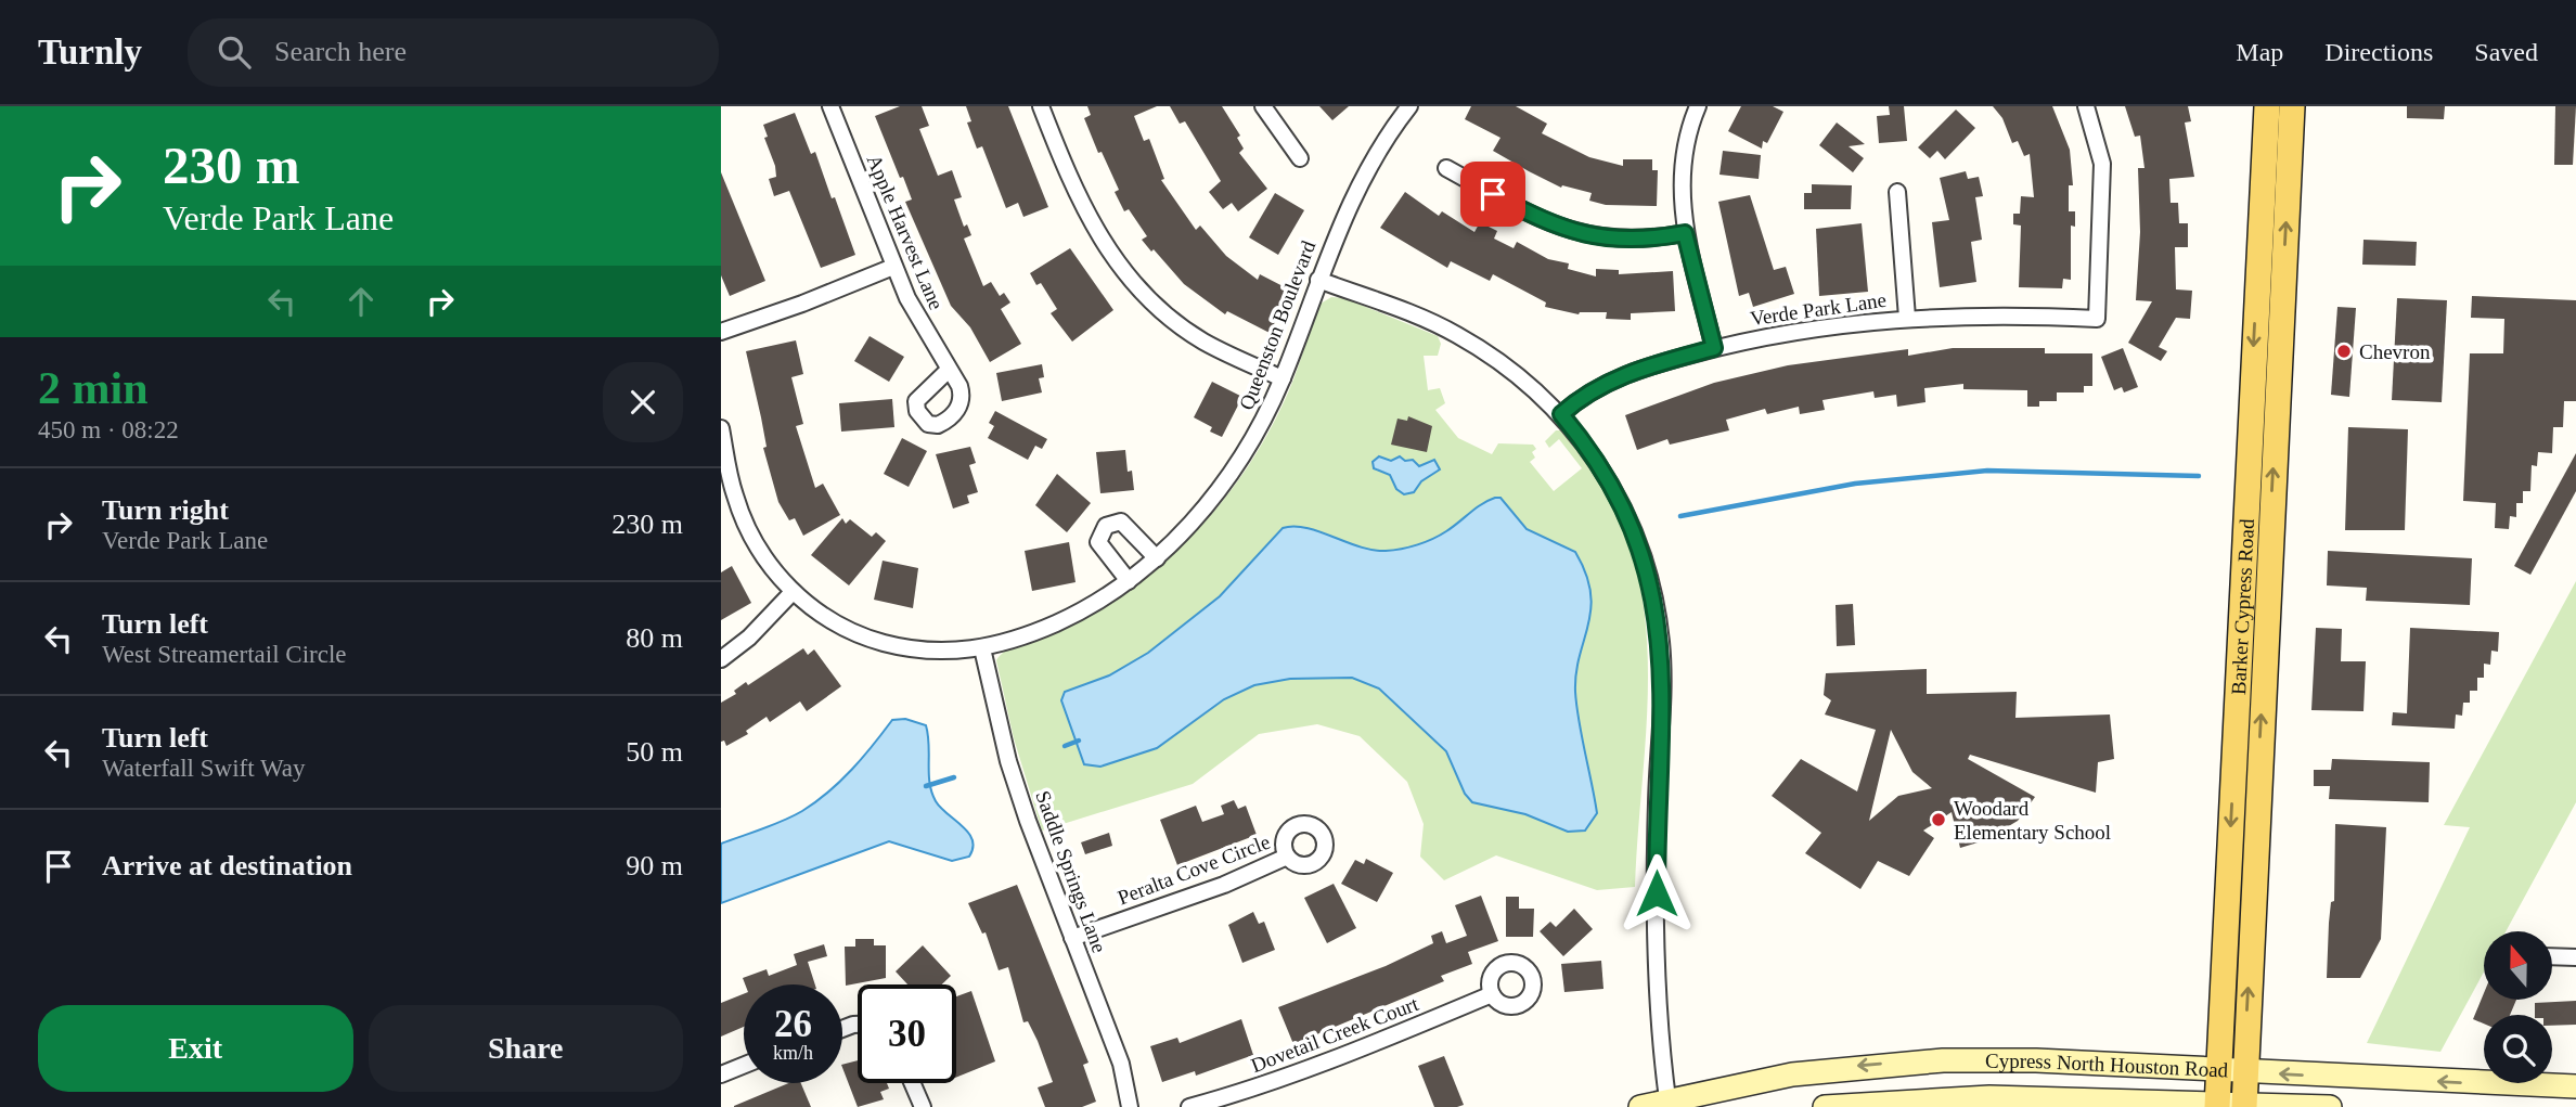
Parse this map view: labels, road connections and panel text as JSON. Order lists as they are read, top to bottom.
{
  "streets": {
    "main road": ["Barker Cypress Road", "Cypress North Houston Road"],
    "street": [
      "Apple Harvest Lane",
      "Verde Park Lane",
      "Queenston Boulevard",
      "Peralta Cove Circle",
      "Saddle Springs Lane",
      "Dovetail Creek Court"
    ]
  },
  "crossings": [
    ["Queenston Boulevard", "Saddle Springs Lane"],
    ["Barker Cypress Road", "Cypress North Houston Road"],
    ["Peralta Cove Circle", "Saddle Springs Lane"]
  ],
  "places": ["Chevron", "Woodard Elementary School"],
  "north": "top",
  "page": {
    "header": "Turnly",
    "search": "Search here",
    "nav": ["Map", "Directions", "Saved"],
    "turn": ["230 m", "Verde Park Lane"],
    "heading": ["2 min", "450 m · 08:22"],
    "list": [
      {
        "name": "Turn right",
        "note": "Verde Park Lane",
        "value": "230 m"
      },
      {
        "name": "Turn left",
        "note": "West Streamertail Circle",
        "value": "80 m"
      },
      {
        "name": "Turn left",
        "note": "Waterfall Swift Way",
        "value": "50 m"
      },
      {
        "name": "Arrive at destination",
        "value": "90 m"
      }
    ],
    "speed": "26 km/h",
    "limit": "30",
    "buttons": ["Exit", "Share"]
  }
}
